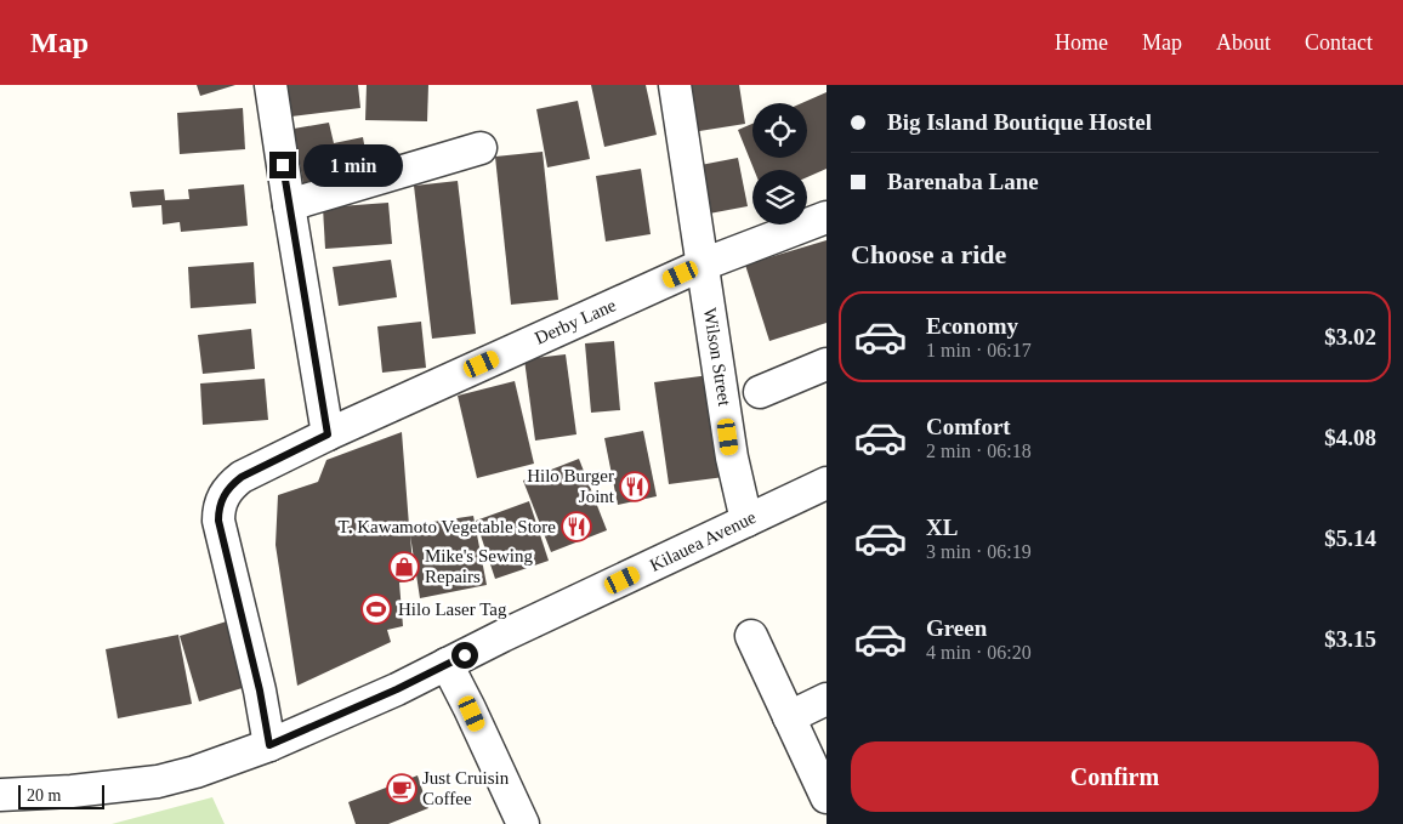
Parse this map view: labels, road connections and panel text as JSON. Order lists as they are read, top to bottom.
{
  "streets": {
    "street": ["Derby Lane", "Wilson Street", "Kilauea Avenue"]
  },
  "crossings": [
    ["Derby Lane", "Wilson Street"],
    ["Derby Lane", "Kilauea Avenue"],
    ["Wilson Street", "Kilauea Avenue"]
  ],
  "places": {
    "restaurant": ["Hilo Burger Joint", "T. Kawamoto Vegetable Store"],
    "shop": ["Mike's Sewing Repairs"],
    "sports": ["Hilo Laser Tag"],
    "cafe": ["Just Cruisin Coffee"]
  },
  "scale_bar": "20 m",
  "page": {
    "header": "Map",
    "nav": [
      "Home",
      "Map",
      "About",
      "Contact"
    ],
    "banner": ["Big Island Boutique Hostel", "Barenaba Lane"],
    "bubble": "1 min",
    "heading": "Choose a ride",
    "list": [
      {
        "name": "Economy",
        "note": "1 min · 06:17",
        "value": "$3.02"
      },
      {
        "name": "Comfort",
        "note": "2 min · 06:18",
        "value": "$4.08"
      },
      {
        "name": "XL",
        "note": "3 min · 06:19",
        "value": "$5.14"
      },
      {
        "name": "Green",
        "note": "4 min · 06:20",
        "value": "$3.15"
      }
    ],
    "buttons": "Confirm",
    "scale": "20 m"
  }
}
